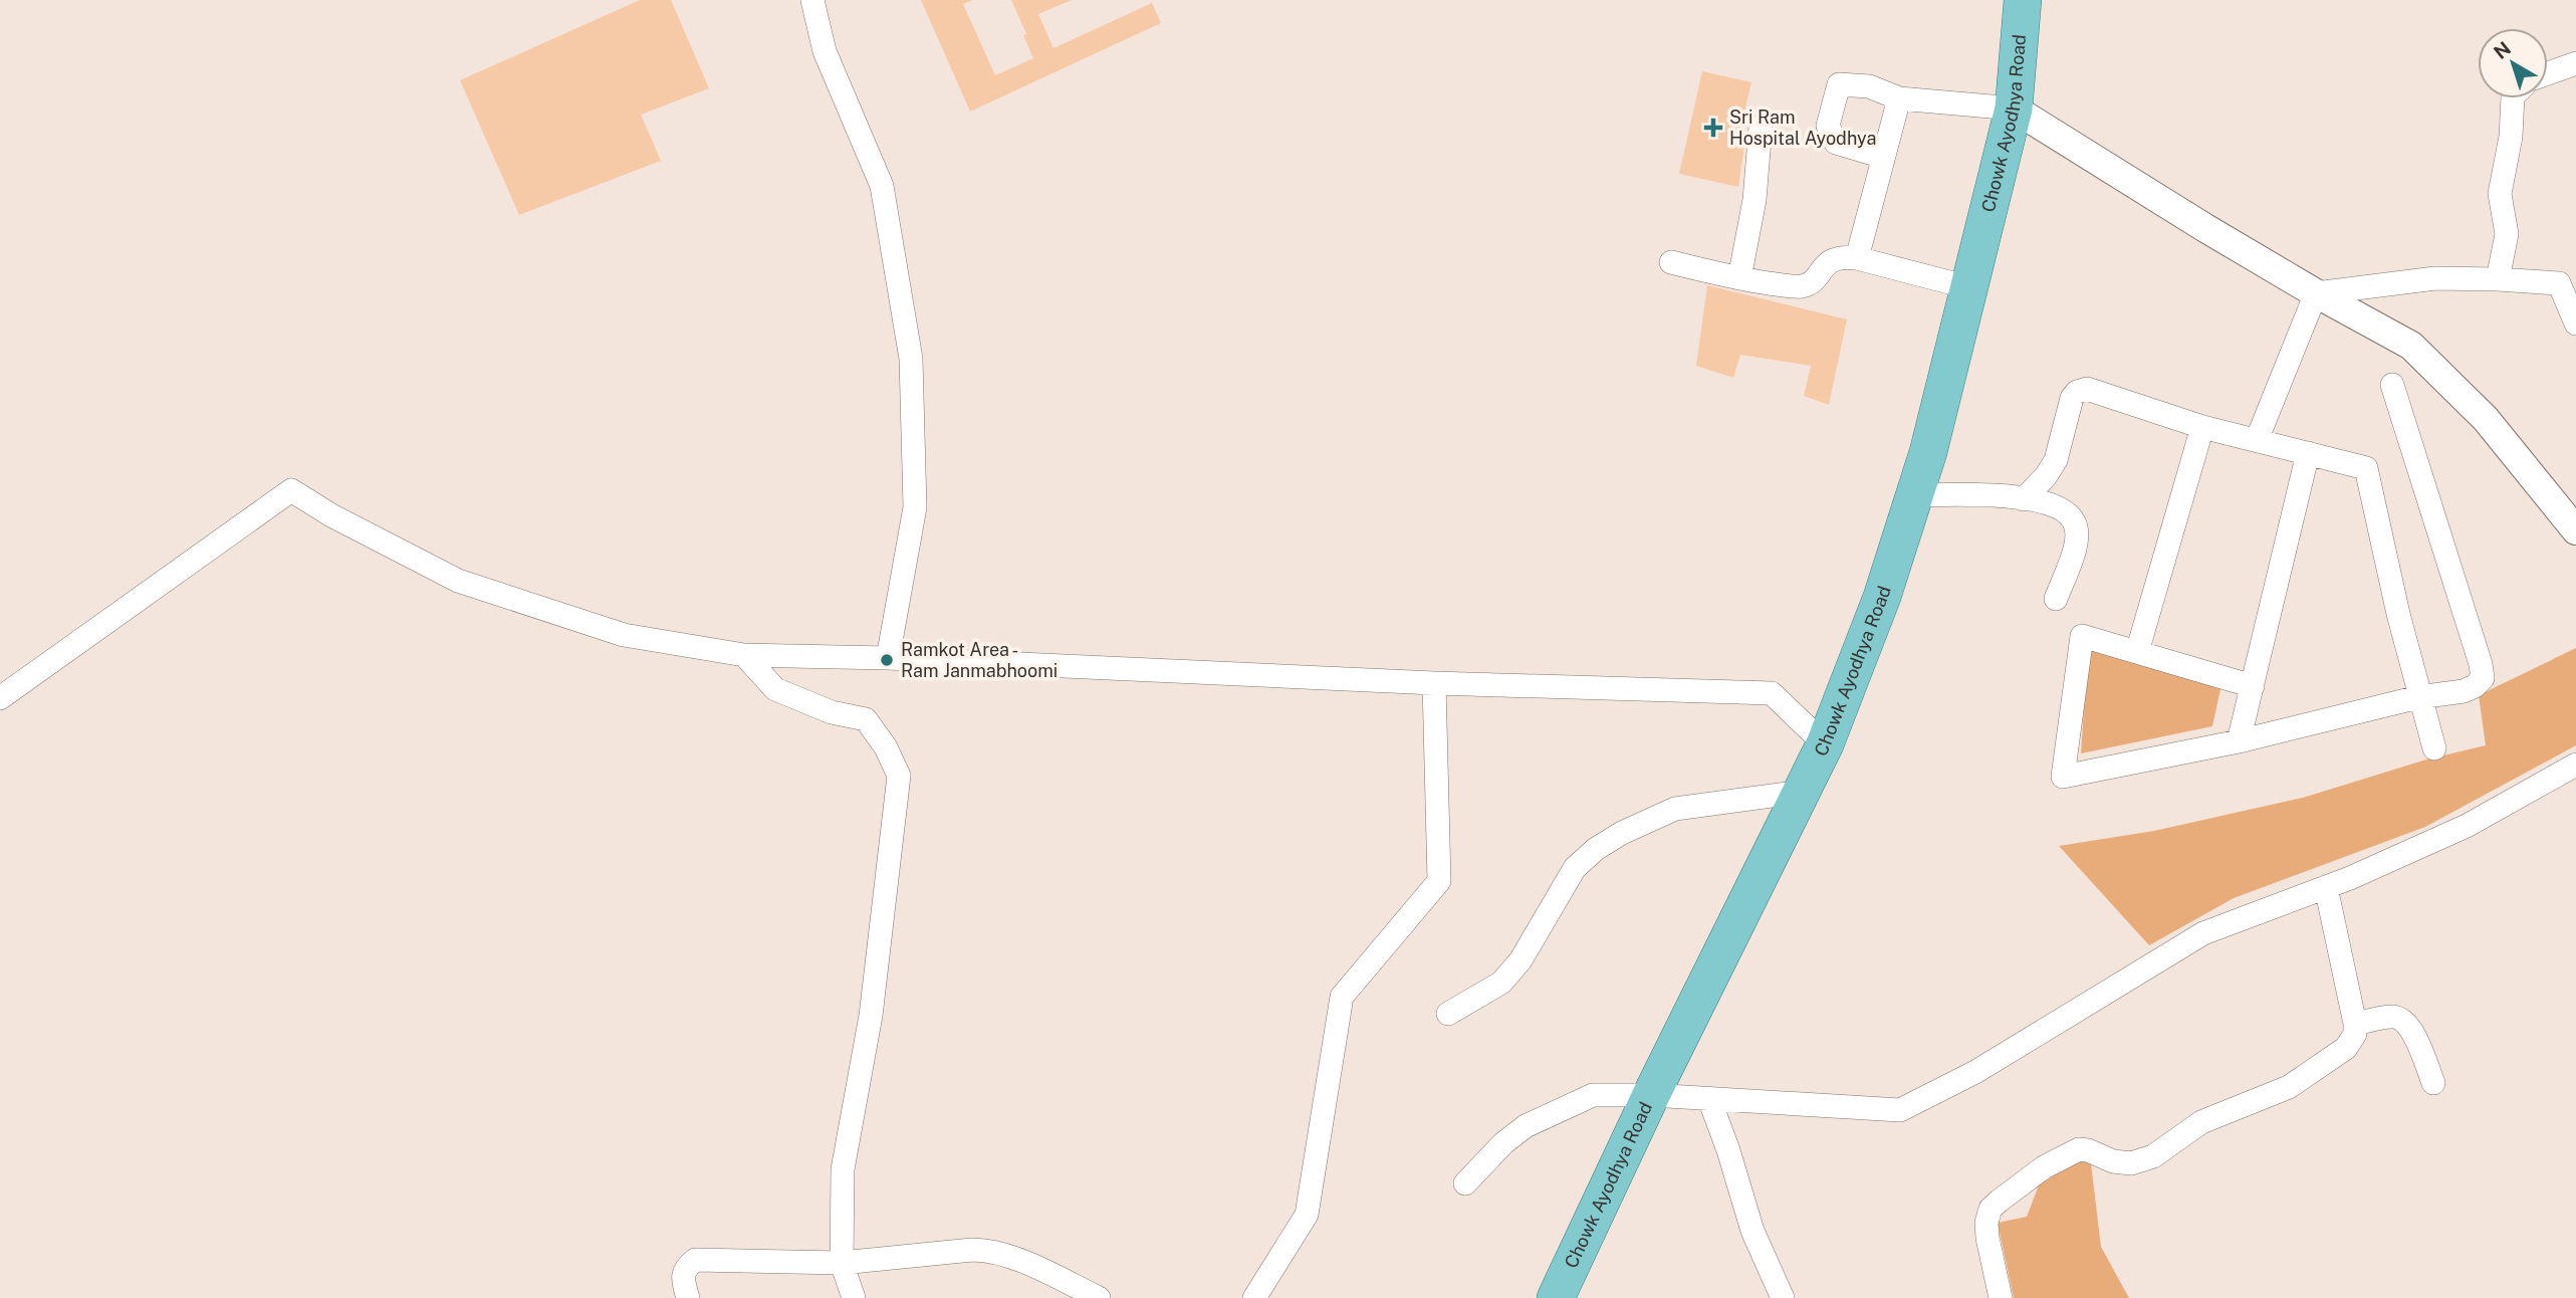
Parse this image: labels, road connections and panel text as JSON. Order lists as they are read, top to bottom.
{
  "streets": {
    "main road": ["Chowk Ayodhya Road"]
  },
  "places": {
    "health": ["Sri Ram Hospital Ayodhya"],
    "other": ["Ramkot Area - Ram Janmabhoomi"]
  },
  "north": "top left"
}
